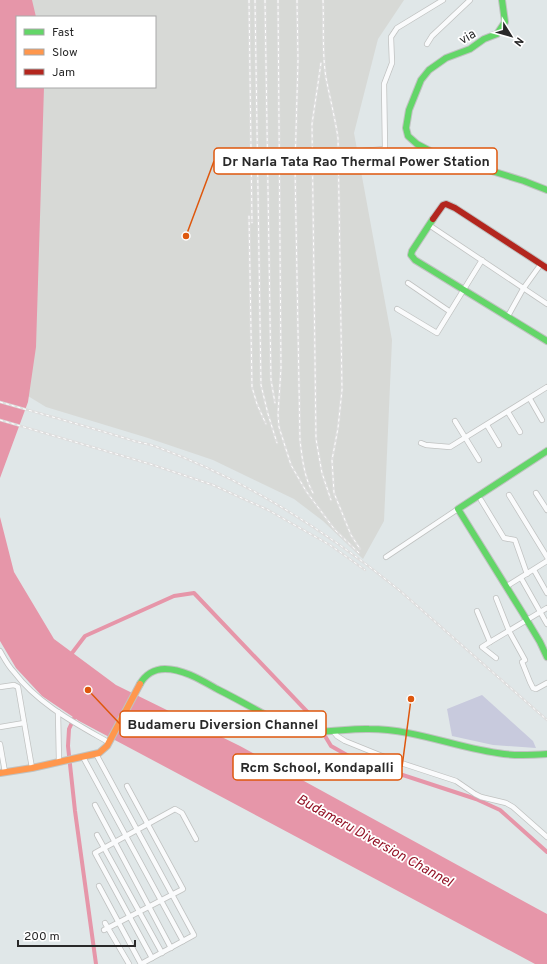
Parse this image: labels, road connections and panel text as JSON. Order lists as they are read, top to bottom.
{
  "streets": {
    "street": ["via"]
  },
  "water": ["Budameru Diversion Channel"],
  "places": ["Dr Narla Tata Rao Thermal Power Station", "Budameru Diversion Channel", "Rcm School, Kondapalli"],
  "legend": ["Fast", "Slow", "Jam"],
  "scale_bar": "200 m",
  "north": "bottom right"
}
